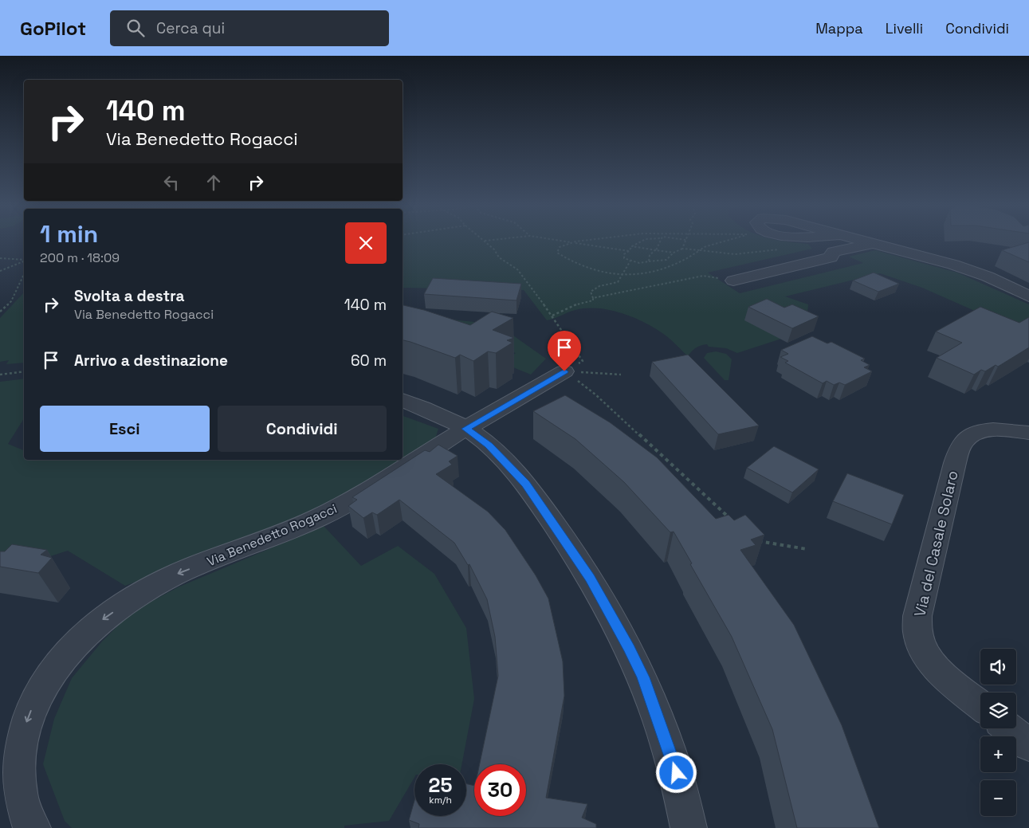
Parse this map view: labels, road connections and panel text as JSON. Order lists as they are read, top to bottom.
{
  "streets": {
    "street": ["Via Benedetto Rogacci", "Via del Casale Solaro"]
  },
  "one_way": ["Via Benedetto Rogacci"],
  "page": {
    "header": "GoPilot",
    "search": "Cerca qui",
    "nav": ["Mappa", "Livelli", "Condividi"],
    "turn": ["140 m", "Via Benedetto Rogacci"],
    "heading": ["1 min", "200 m · 18:09"],
    "list": [
      {
        "name": "Svolta a destra",
        "note": "Via Benedetto Rogacci",
        "value": "140 m"
      },
      {
        "name": "Arrivo a destinazione",
        "value": "60 m"
      }
    ],
    "buttons": ["Esci", "Condividi"],
    "map_buttons": ["+", "−"],
    "speed": "25 km/h",
    "limit": "30"
  }
}
